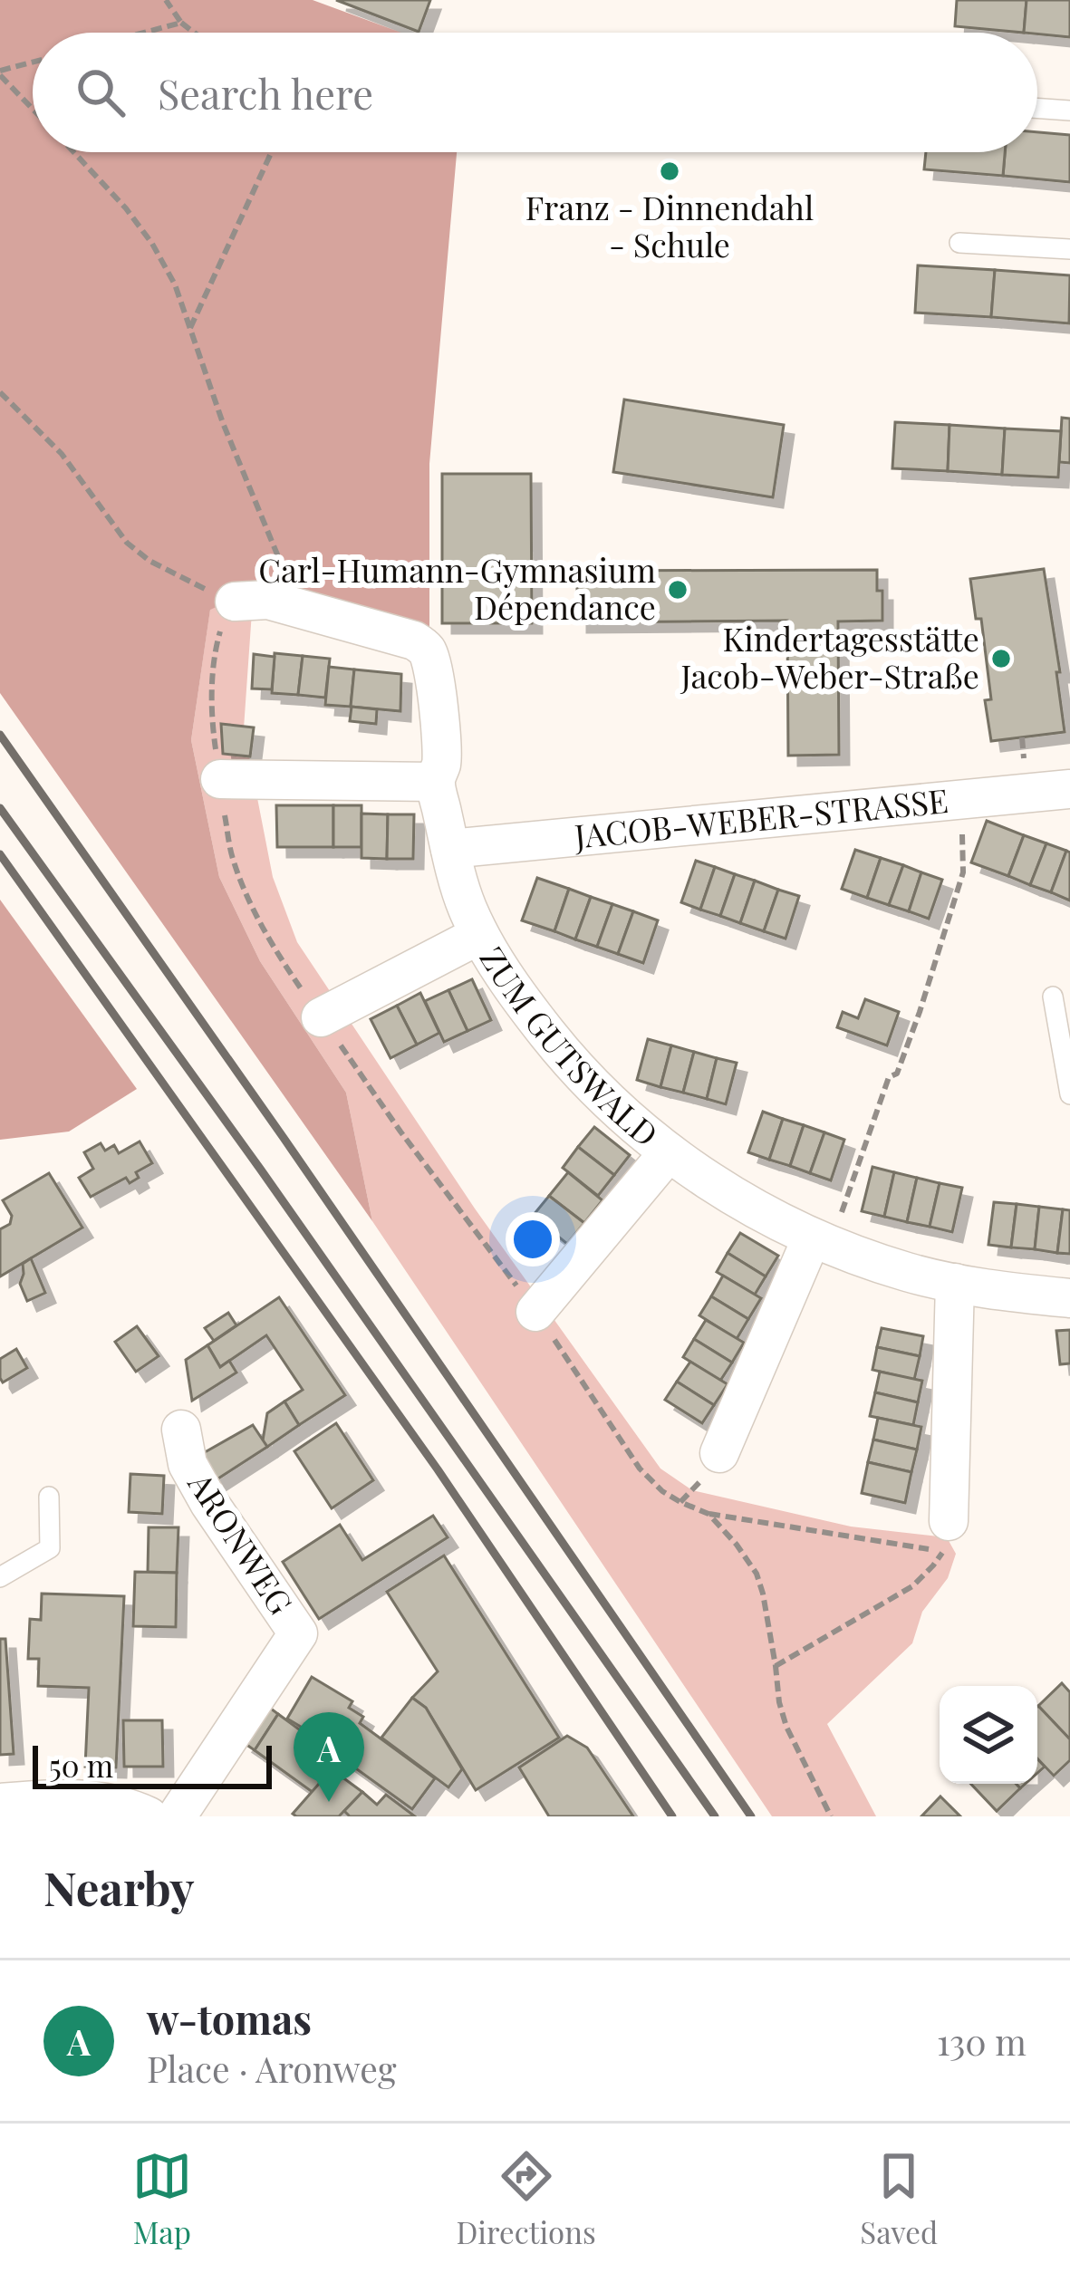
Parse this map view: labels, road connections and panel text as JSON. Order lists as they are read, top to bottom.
{
  "streets": {
    "street": ["JACOB-WEBER-STRASSE", "ZUM GUTSWALD", "ARONWEG"]
  },
  "crossings": [
    ["JACOB-WEBER-STRASSE", "ZUM GUTSWALD"]
  ],
  "places": ["Franz - Dinnendahl - Schule", "Carl-Humann-Gymnasium Dépendance", "Kindertagesstätte Jacob-Weber-Straße"],
  "scale_bar": "50 m",
  "page": {
    "search": "Search here",
    "pins": "A",
    "scale": "50 m",
    "heading": "Nearby",
    "list": [
      {
        "mark": "A",
        "name": "w-tomas",
        "note": "Place · Aronweg",
        "value": "130 m"
      }
    ],
    "nav": ["Map", "Directions", "Saved"]
  }
}
